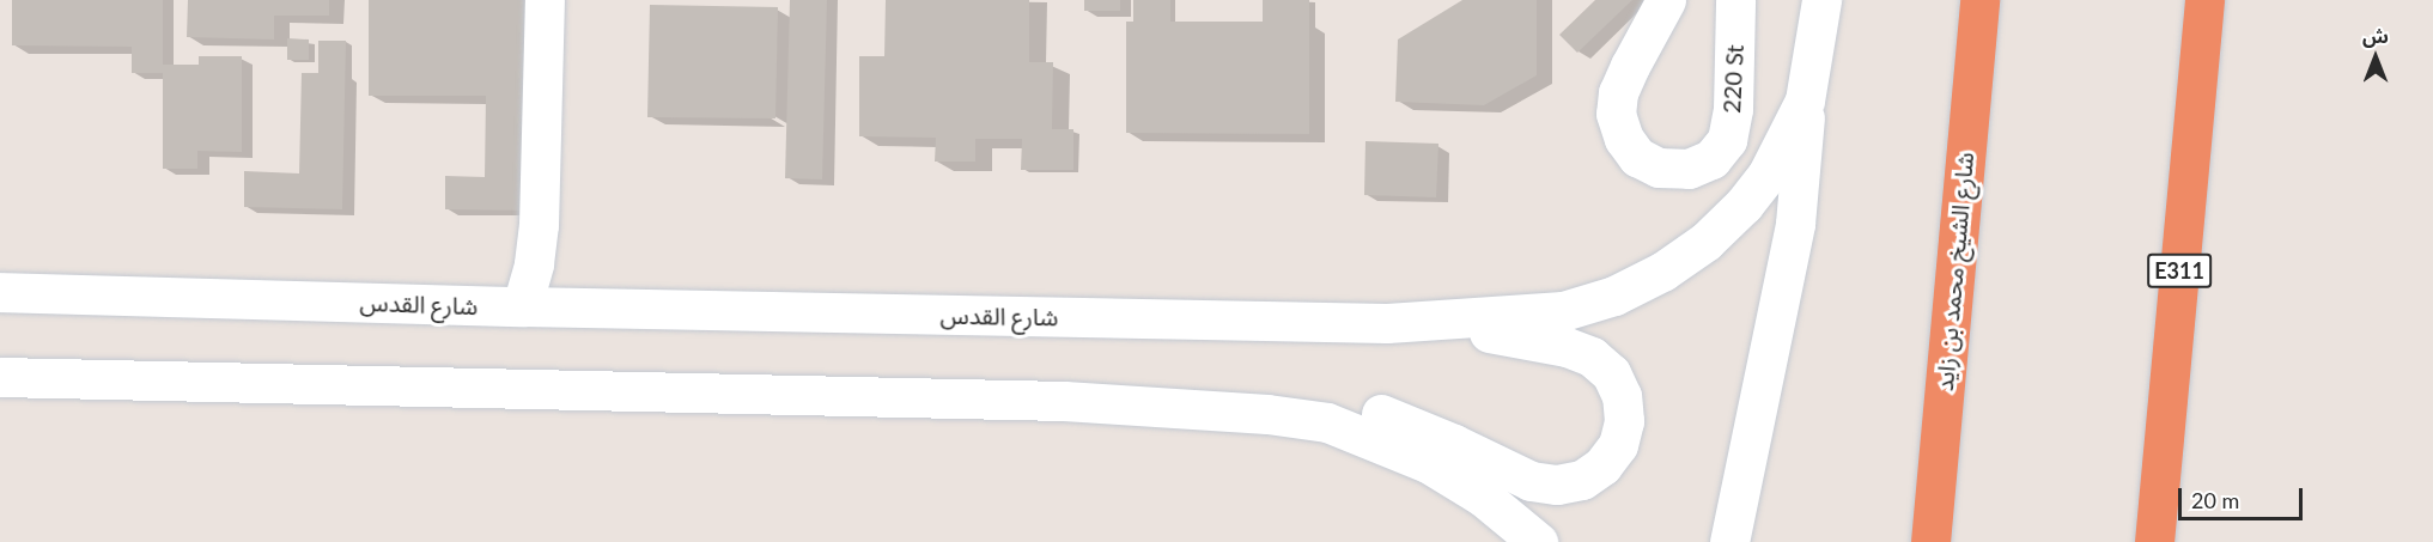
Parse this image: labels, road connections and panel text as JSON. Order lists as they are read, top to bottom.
{
  "streets": {
    "highway": ["E311", "شارع الشيخ محمد بن زايد"],
    "main road": ["220 St", "شارع القدس"]
  },
  "scale_bar": "20 m",
  "north": "top"
}
